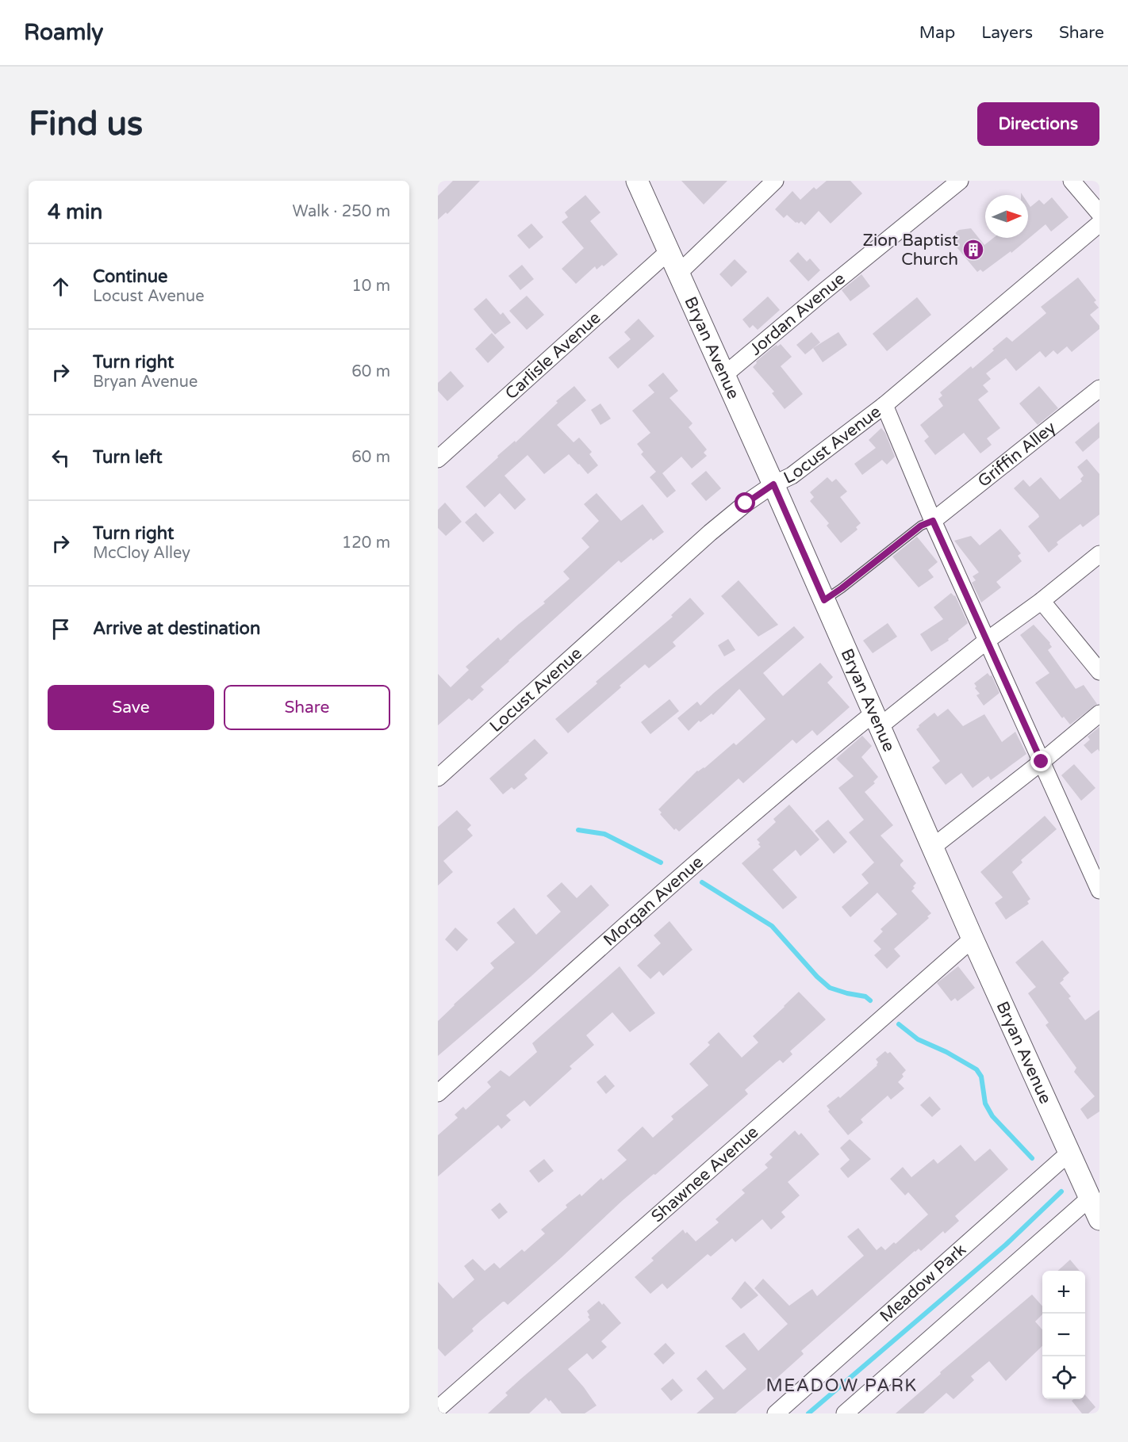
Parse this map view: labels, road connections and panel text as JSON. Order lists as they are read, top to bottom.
{
  "streets": {
    "street": [
      "Jordan Avenue",
      "Bryan Avenue",
      "Carlisle Avenue",
      "Locust Avenue",
      "Griffin Alley",
      "Morgan Avenue",
      "Shawnee Avenue",
      "Meadow Park"
    ]
  },
  "crossings": [
    ["Jordan Avenue", "Bryan Avenue"],
    ["Bryan Avenue", "Carlisle Avenue"],
    ["Bryan Avenue", "Locust Avenue"],
    ["Bryan Avenue", "Morgan Avenue"],
    ["Bryan Avenue", "Shawnee Avenue"],
    ["Bryan Avenue", "Meadow Park"]
  ],
  "districts": ["MEADOW PARK"],
  "places": {
    "building": ["Zion Baptist Church"]
  },
  "north": "right",
  "page": {
    "header": "Roamly",
    "nav": ["Map", "Layers", "Share"],
    "buttons": [
      "Directions",
      ["Save", "Share"]
    ],
    "title": "Find us",
    "heading": ["4 min", "Walk · 250 m"],
    "list": [
      ["Continue", "Locust Avenue", "10 m"],
      ["Turn right", "Bryan Avenue", "60 m"],
      ["Turn left", "60 m"],
      ["Turn right", "McCloy Alley", "120 m"],
      "Arrive at destination"
    ],
    "map_buttons": ["+", "−"]
  }
}
